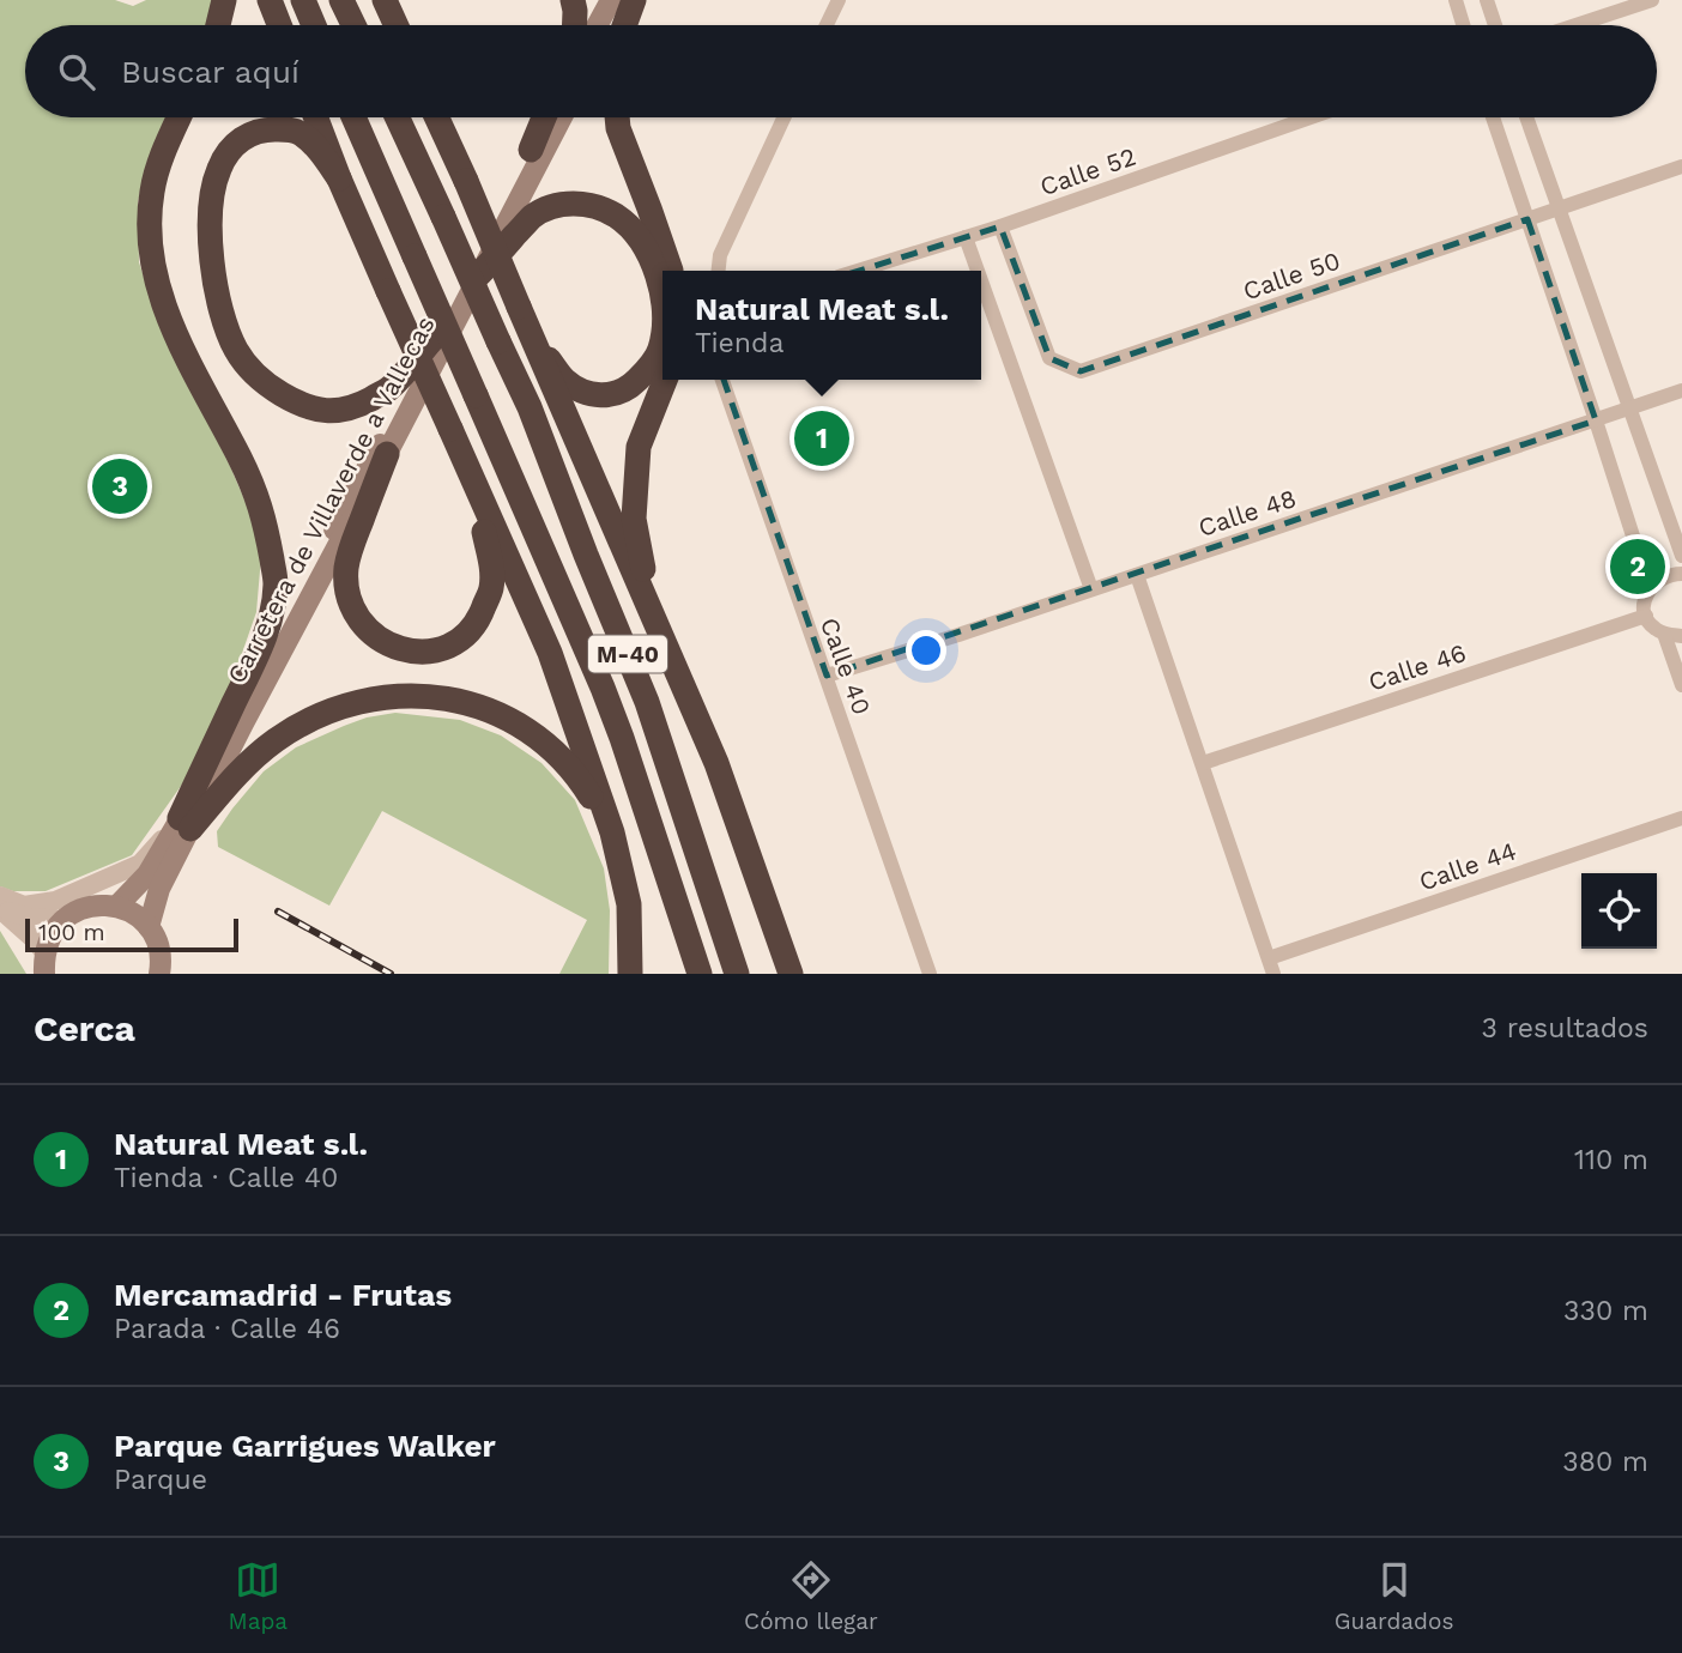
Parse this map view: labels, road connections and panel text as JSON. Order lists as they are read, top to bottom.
{
  "streets": {
    "highway": ["M-40"],
    "main road": ["Carretera de Villaverde a Vallecas"],
    "street": [
      "Calle 52",
      "Calle 50",
      "Calle 48",
      "Calle 40",
      "Calle 46",
      "Calle 44"
    ]
  },
  "crossings": [
    ["Calle 52", "Calle 50"],
    ["Calle 48", "Calle 40"]
  ],
  "scale_bar": "100 m",
  "page": {
    "search": "Buscar aquí",
    "popup": ["Natural Meat s.l.", "Tienda"],
    "pins": ["1", "3", "2"],
    "scale": "100 m",
    "heading": ["Cerca", "3 resultados"],
    "list": [
      {
        "mark": "1",
        "name": "Natural Meat s.l.",
        "note": "Tienda · Calle 40",
        "value": "110 m"
      },
      {
        "mark": "2",
        "name": "Mercamadrid - Frutas",
        "note": "Parada · Calle 46",
        "value": "330 m"
      },
      {
        "mark": "3",
        "name": "Parque Garrigues Walker",
        "note": "Parque",
        "value": "380 m"
      }
    ],
    "nav": ["Mapa", "Cómo llegar", "Guardados"]
  }
}
